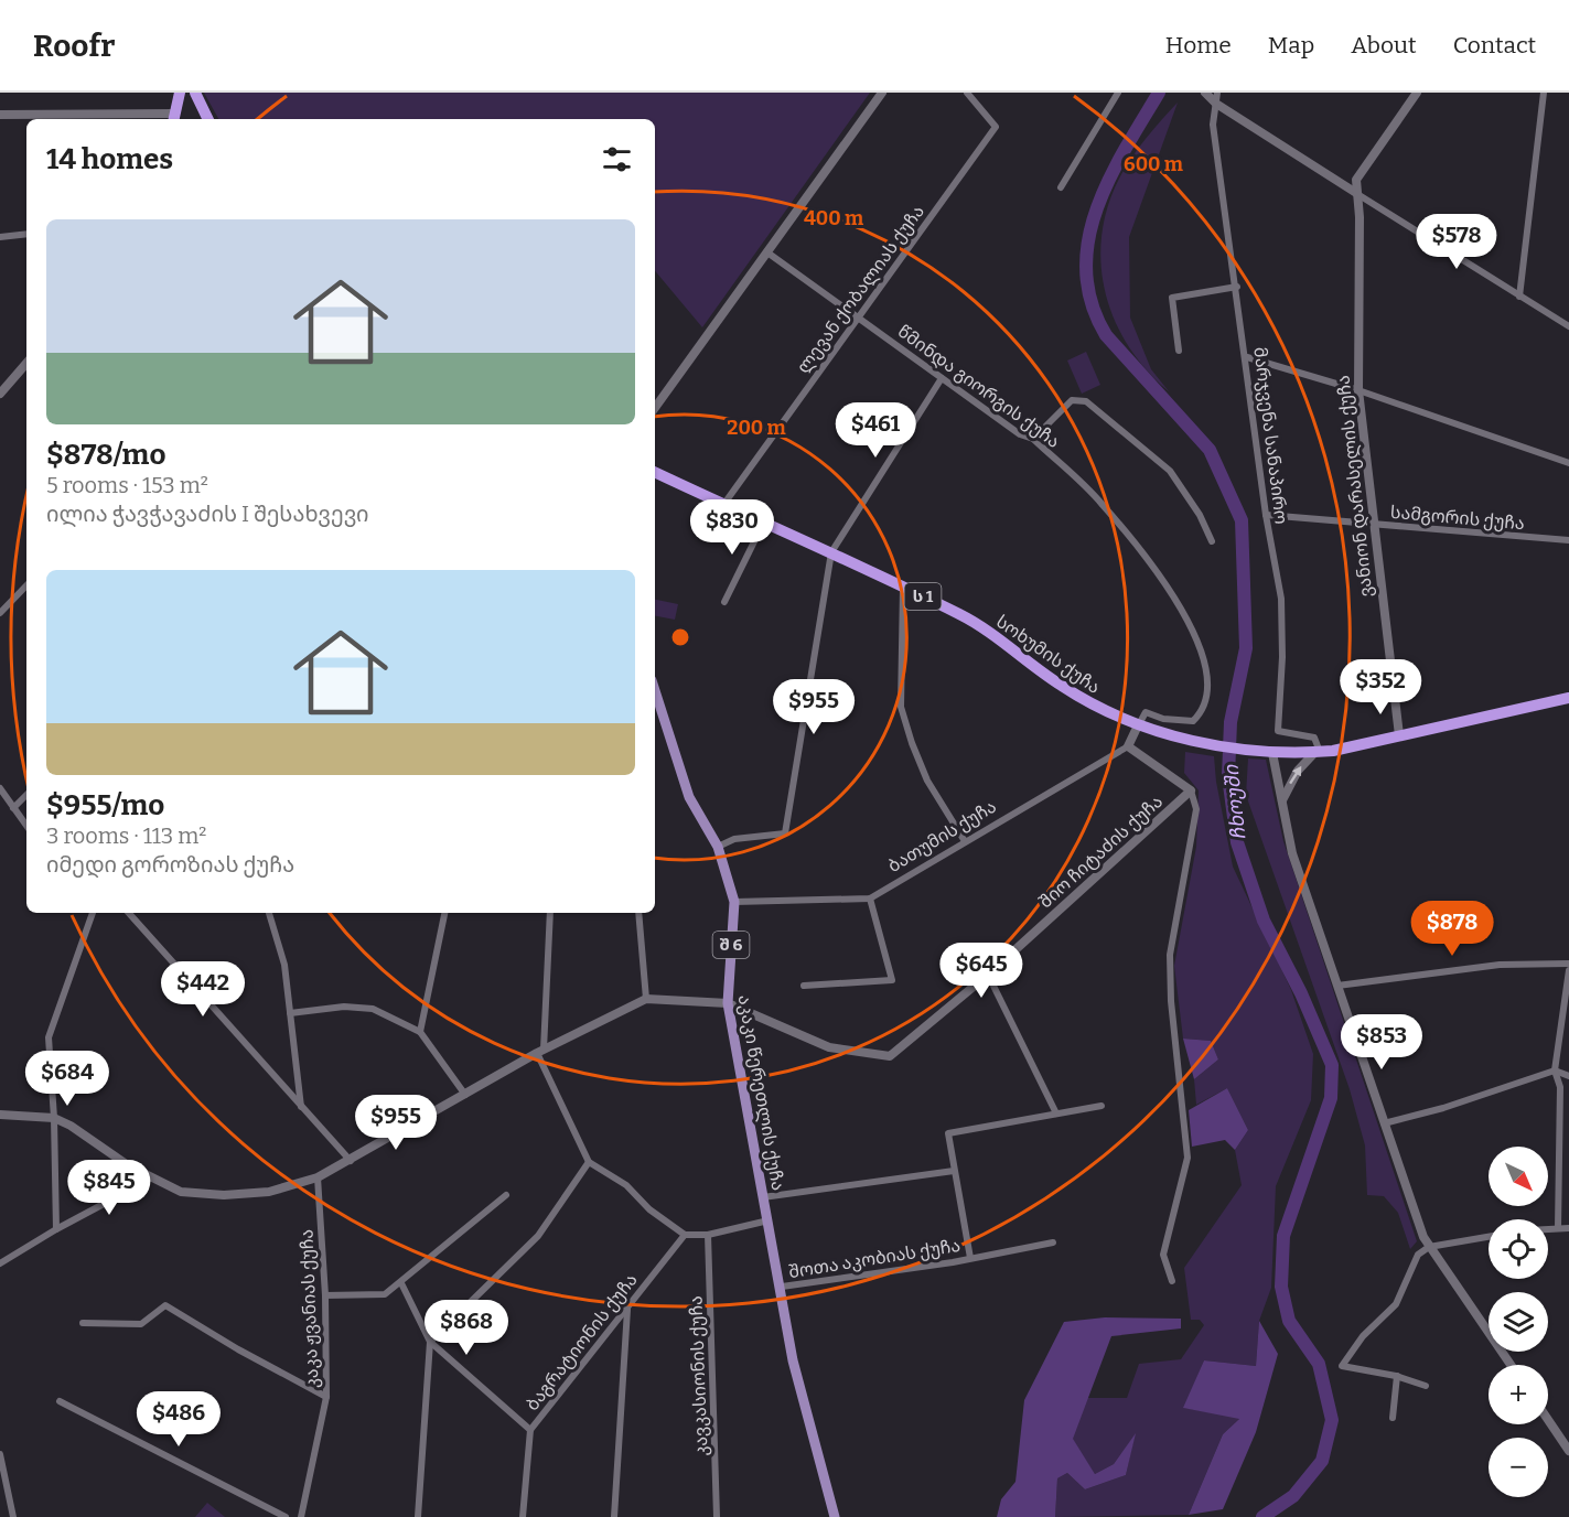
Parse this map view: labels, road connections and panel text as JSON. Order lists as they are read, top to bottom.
{
  "streets": {
    "highway": ["ს 1", "სოხუმის ქუჩა"],
    "main road": ["შ 6", "აკაკი წერეთლის ქუჩა"],
    "street": [
      "ლევან ქობალიას ქუჩა",
      "წმინდა გიორგის ქუჩა",
      "მარჯვენა სანაპირო",
      "ვანიონ დარასელის ქუჩა",
      "სამგორის ქუჩა",
      "ბათუმის ქუჩა",
      "შიო ჩიტაძის ქუჩა",
      "შოთა აკობიას ქუჩა",
      "კაკა ჟვანიას ქუჩა",
      "ბაგრატიონის ქუჩა",
      "კავკასიონის ქუჩა"
    ]
  },
  "crossings": [
    ["ლევან ქობალიას ქუჩა", "წმინდა გიორგის ქუჩა"],
    ["ლევან ქობალიას ქუჩა", "სოხუმის ქუჩა"],
    ["წმინდა გიორგის ქუჩა", "სოხუმის ქუჩა"],
    ["მარჯვენა სანაპირო", "სამგორის ქუჩა"],
    ["მარჯვენა სანაპირო", "სოხუმის ქუჩა"],
    ["ვანიონ დარასელის ქუჩა", "სამგორის ქუჩა"],
    ["ვანიონ დარასელის ქუჩა", "სოხუმის ქუჩა"],
    ["შიო ჩიტაძის ქუჩა", "აკაკი წერეთლის ქუჩა"],
    ["აკაკი წერეთლის ქუჩა", "შოთა აკობიას ქუჩა"]
  ],
  "water": ["ჩხოუში"],
  "north": "bottom right",
  "page": {
    "header": "Roofr",
    "nav": [
      "Home",
      "Map",
      "About",
      "Contact"
    ],
    "heading": "14 homes",
    "list": [
      {
        "name": "$878/mo",
        "note": "5 rooms · 153 m² · ილია ჭავჭავაძის I შესახვევი"
      },
      {
        "name": "$955/mo",
        "note": "3 rooms · 113 m² · იმედი გოროზიას ქუჩა"
      }
    ],
    "price": [
      "$578",
      "$461",
      "$830",
      "$352",
      "$955",
      "$878",
      "$645",
      "$442",
      "$853",
      "$684",
      "$955",
      "$845",
      "$868",
      "$486"
    ],
    "map_buttons": ["+", "−"]
  },
  "rings": ["600 m", "400 m", "200 m"]
}
